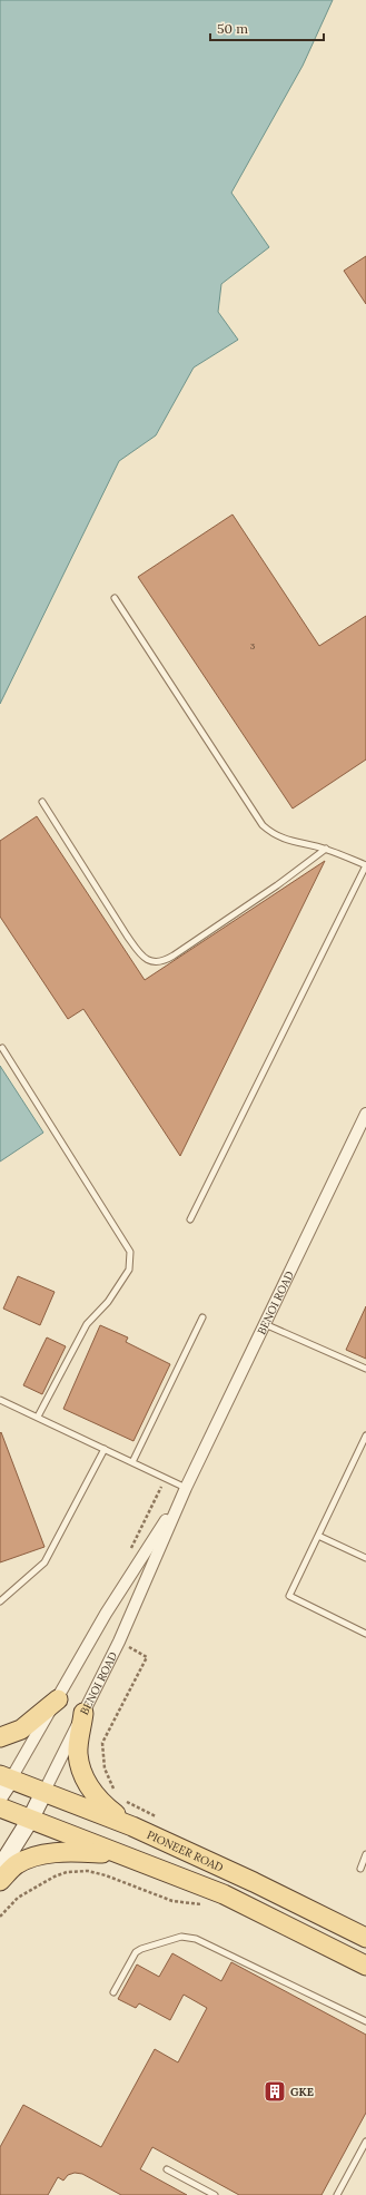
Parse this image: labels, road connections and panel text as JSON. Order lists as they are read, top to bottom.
{
  "streets": {
    "main road": ["BENOI ROAD", "PIONEER ROAD"]
  },
  "crossings": [
    ["BENOI ROAD", "PIONEER ROAD"]
  ],
  "places": {
    "building": ["GKE"]
  },
  "house_numbers": ["3"],
  "scale_bar": "50 m"
}
